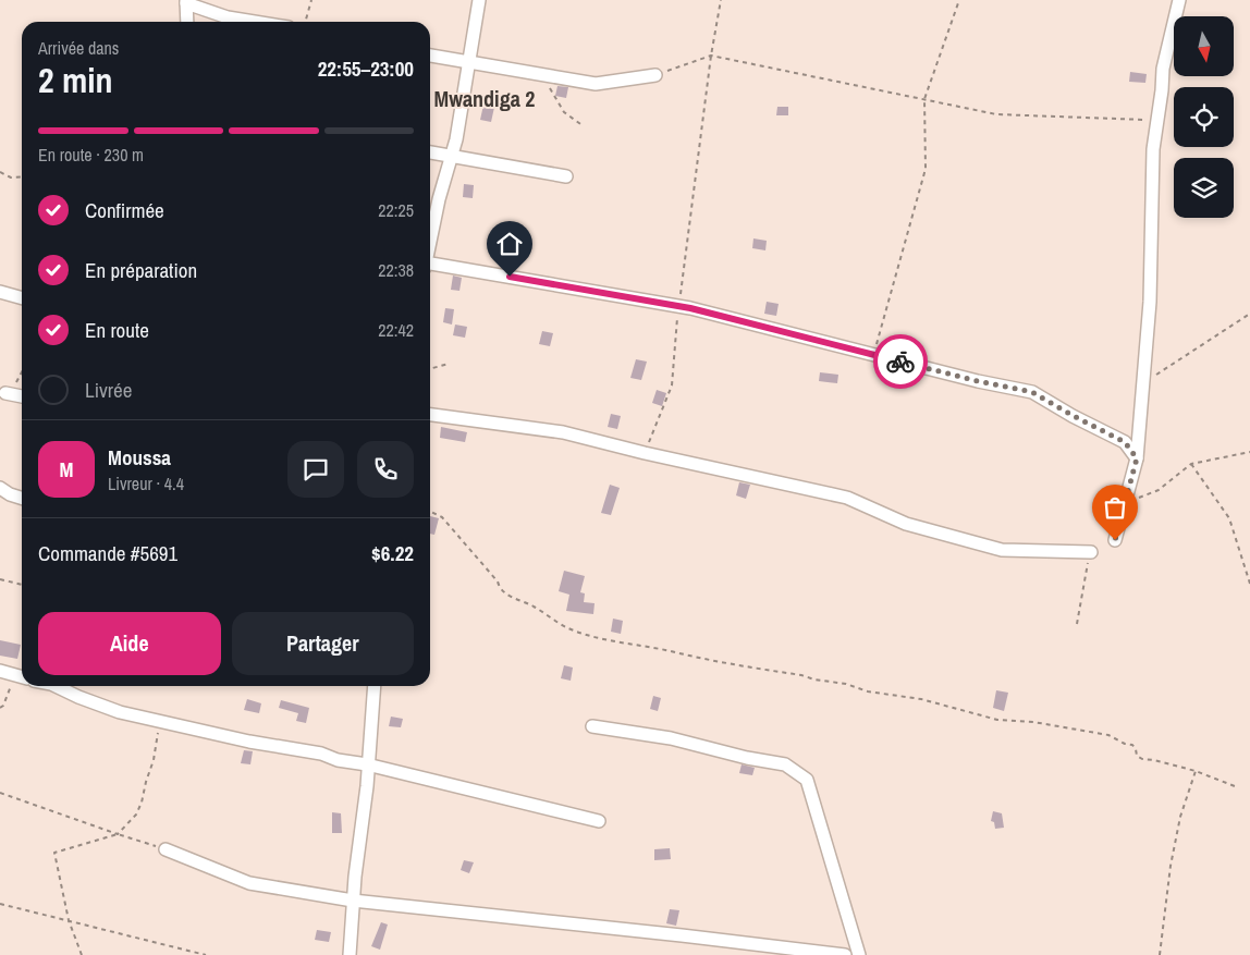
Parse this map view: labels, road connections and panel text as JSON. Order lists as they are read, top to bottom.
{
  "districts": ["Mwandiga 2"],
  "north": "bottom",
  "page": {
    "heading": ["2 min", "Arrivée dans", "22:55–23:00"],
    "panel": [
      "Moussa",
      "Livreur · 4.4",
      "Commande #5691",
      "$6.22"
    ],
    "bar": "En route · 230 m",
    "list": [
      ["Confirmée", "22:25"],
      ["En préparation", "22:38"],
      ["En route", "22:42"],
      "Livrée"
    ],
    "round": "M",
    "buttons": ["Aide", "Partager"]
  }
}
